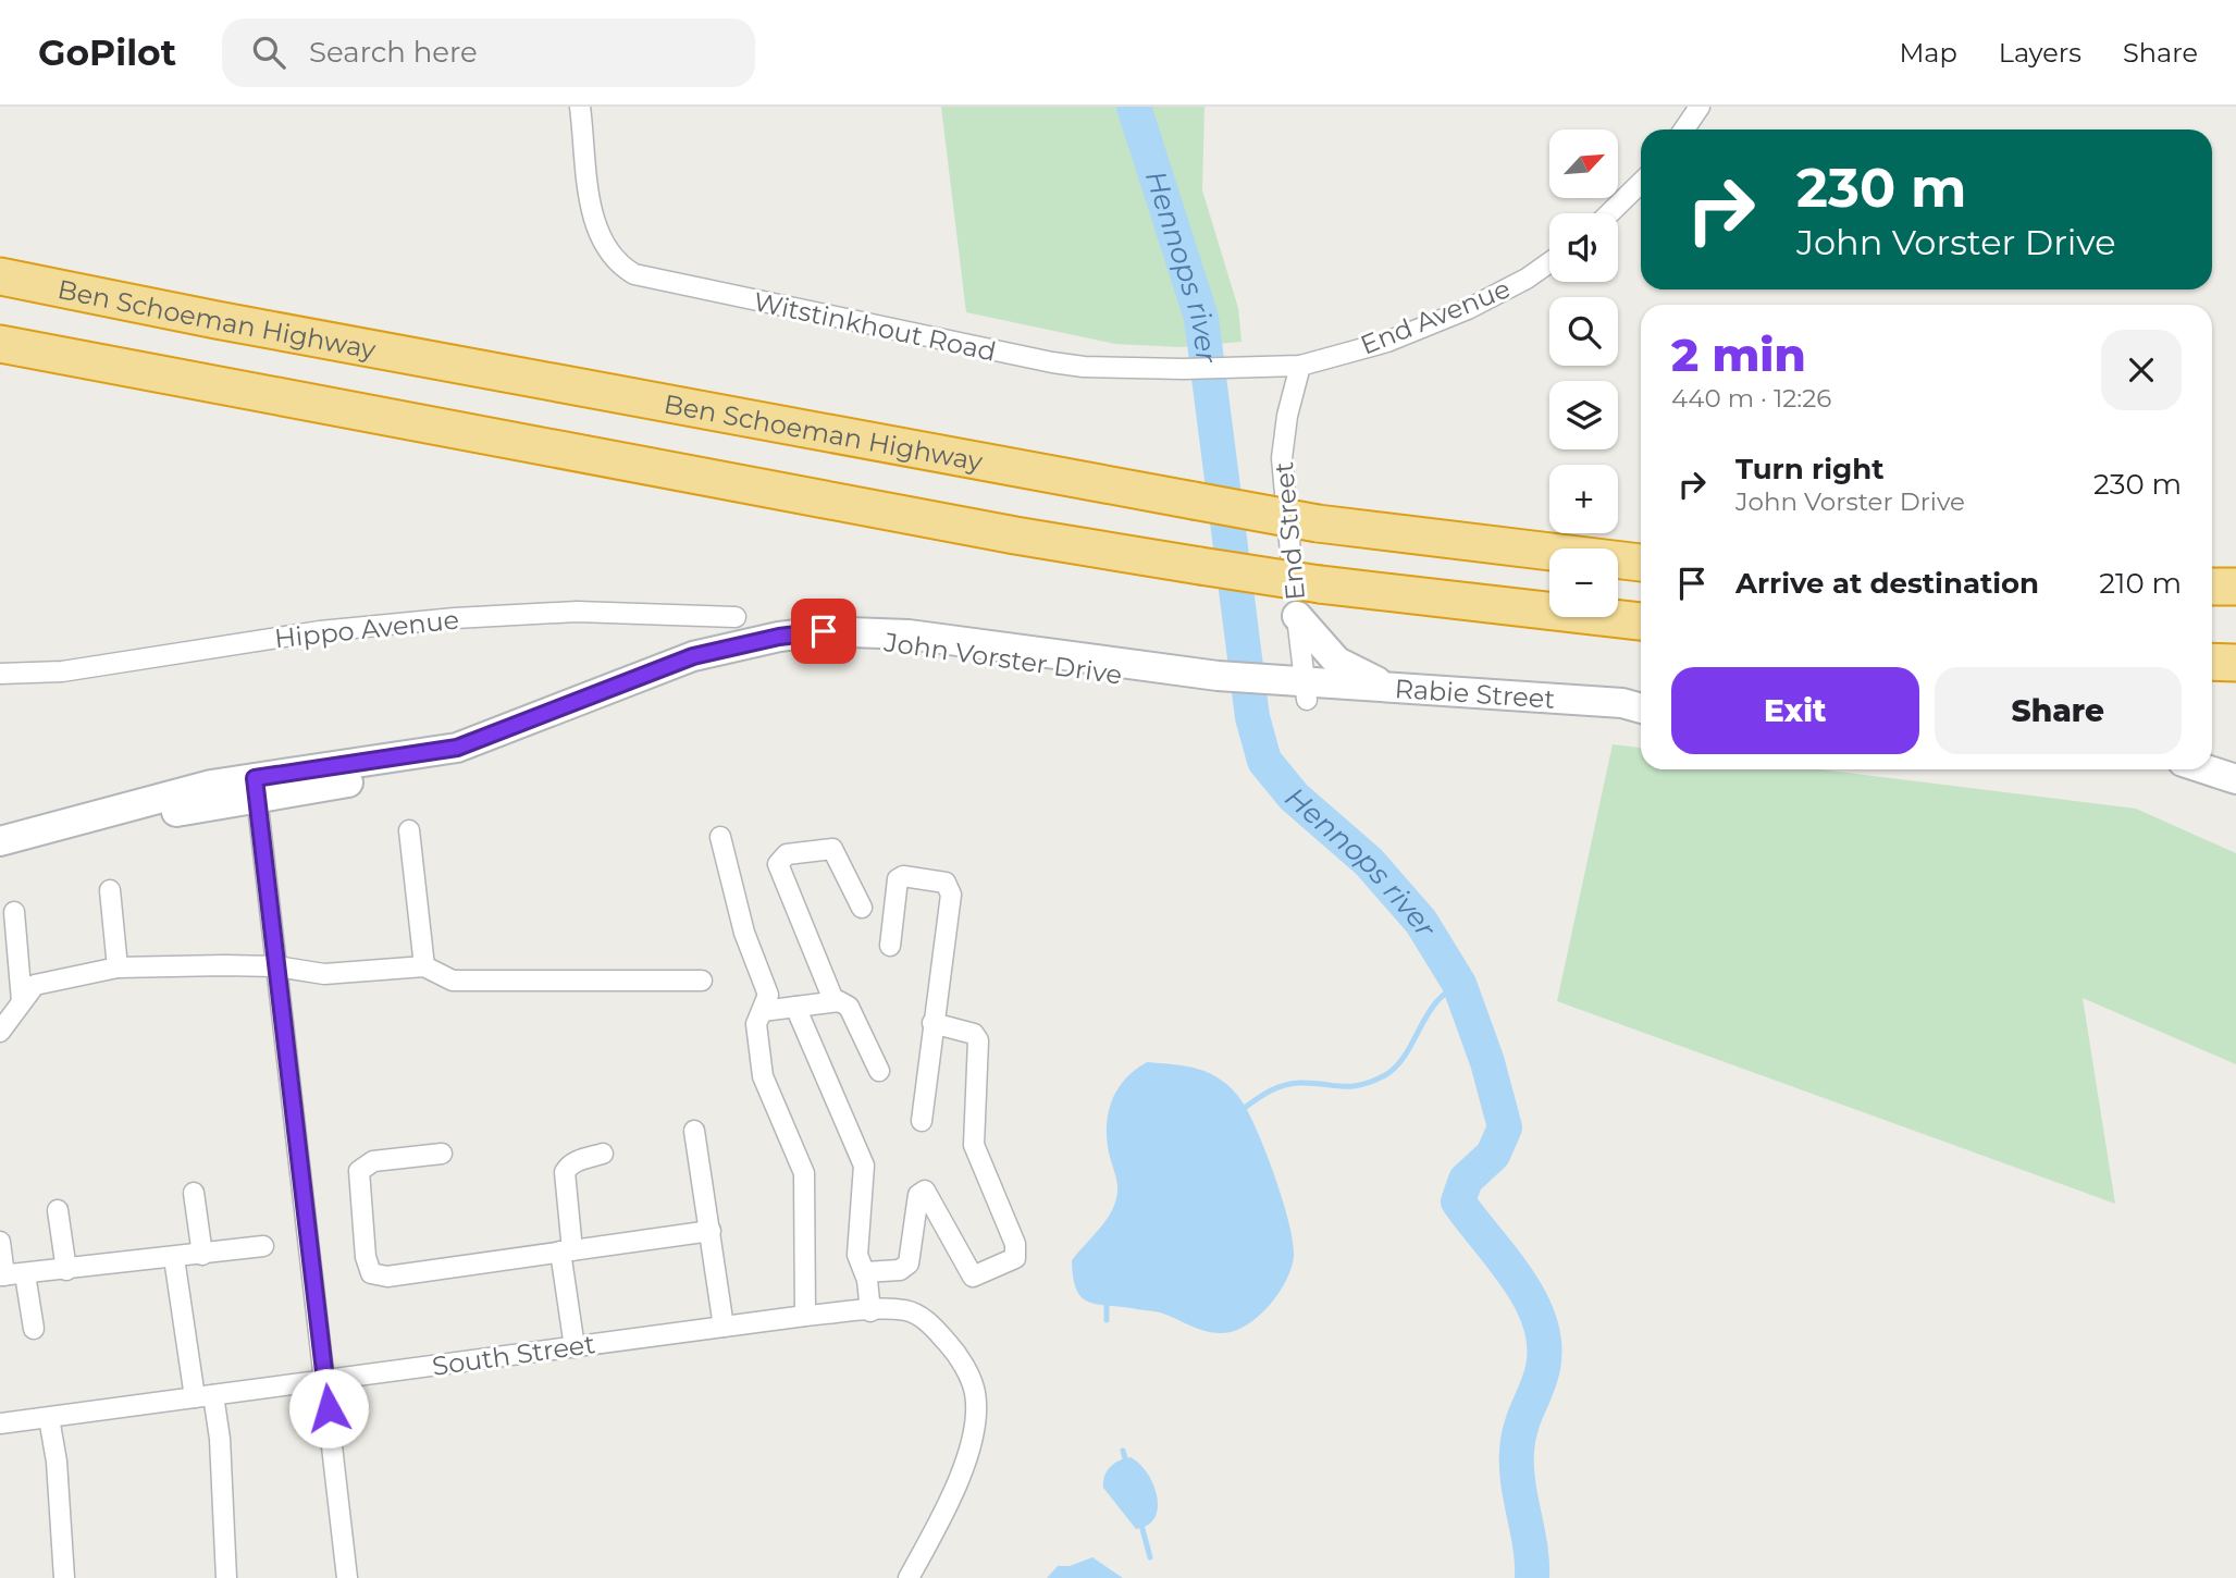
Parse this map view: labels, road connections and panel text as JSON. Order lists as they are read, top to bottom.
{
  "streets": {
    "highway": ["Ben Schoeman Highway"],
    "main road": ["John Vorster Drive", "Rabie Street"],
    "street": [
      "End Avenue",
      "Witstinkhout Road",
      "End Street",
      "Hippo Avenue",
      "South Street"
    ]
  },
  "crossings": [
    ["End Avenue", "Witstinkhout Road"],
    ["End Avenue", "End Street"],
    ["Witstinkhout Road", "End Street"],
    ["End Street", "John Vorster Drive"],
    ["End Street", "Rabie Street"],
    ["John Vorster Drive", "Rabie Street"]
  ],
  "water": ["Hennops river"],
  "north": "top right",
  "page": {
    "header": "GoPilot",
    "search": "Search here",
    "nav": ["Map", "Layers", "Share"],
    "map_buttons": ["+", "−"],
    "turn": ["230 m", "John Vorster Drive"],
    "heading": ["2 min", "440 m · 12:26"],
    "list": [
      {
        "name": "Turn right",
        "note": "John Vorster Drive",
        "value": "230 m"
      },
      {
        "name": "Arrive at destination",
        "value": "210 m"
      }
    ],
    "buttons": ["Exit", "Share"]
  }
}
